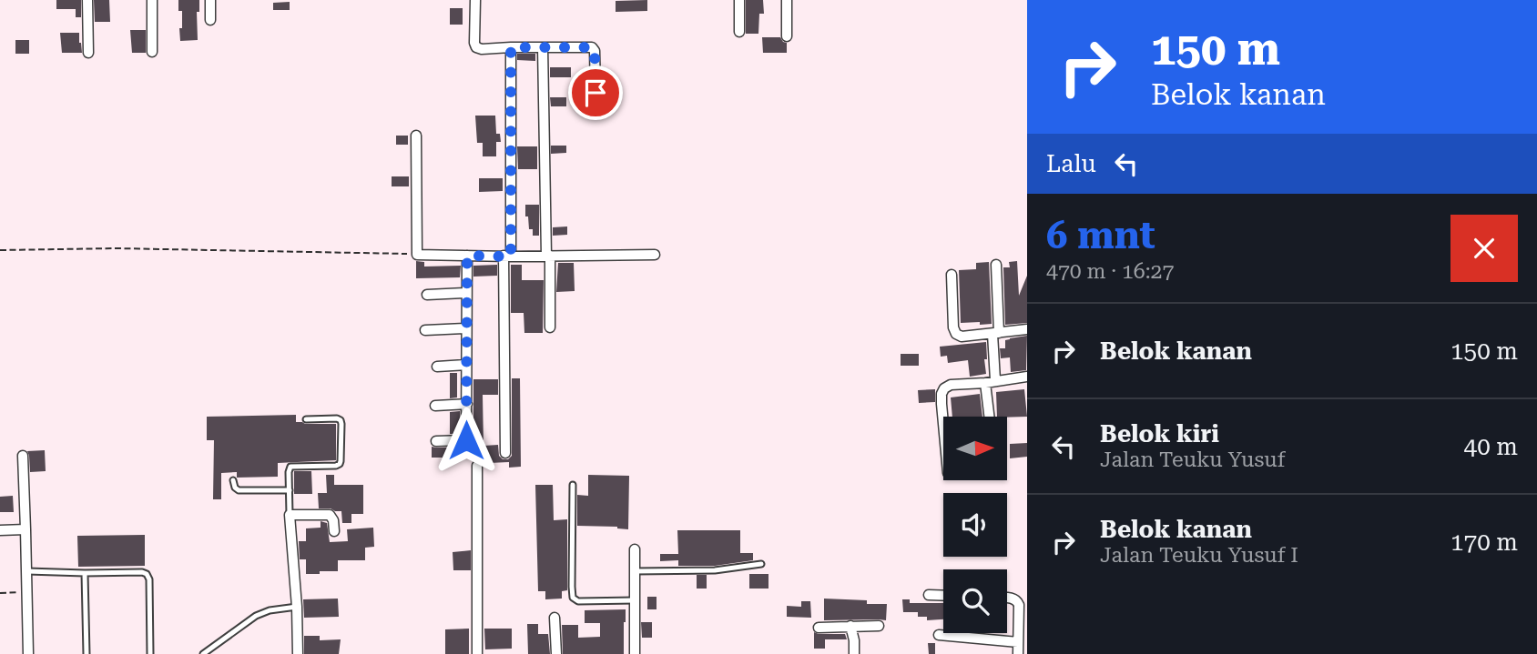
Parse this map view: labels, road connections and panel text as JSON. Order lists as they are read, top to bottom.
{
  "north": "right",
  "page": {
    "turn": ["150 m", "Belok kanan"],
    "then": "Lalu",
    "heading": ["6 mnt", "470 m · 16:27"],
    "list": [
      {
        "name": "Belok kanan",
        "value": "150 m"
      },
      {
        "name": "Belok kiri",
        "note": "Jalan Teuku Yusuf",
        "value": "40 m"
      },
      {
        "name": "Belok kanan",
        "note": "Jalan Teuku Yusuf I",
        "value": "170 m"
      }
    ]
  }
}
